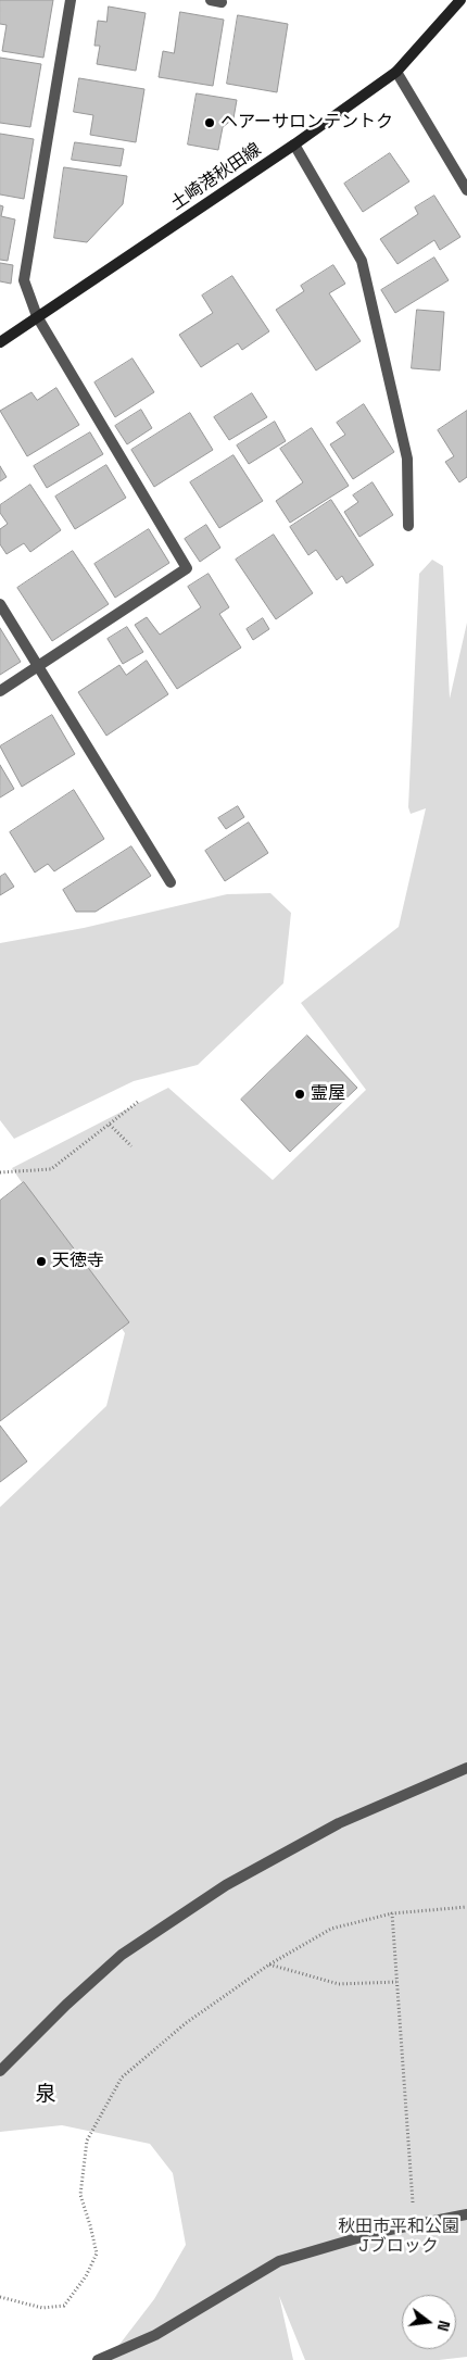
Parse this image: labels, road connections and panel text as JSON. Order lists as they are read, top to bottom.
{
  "streets": {
    "main road": ["土崎港秋田線"]
  },
  "districts": ["泉"],
  "parks": ["秋田市平和公園 Jブロック"],
  "places": ["ヘアーサロンテントク", "霊屋", "天徳寺"],
  "north": "right"
}
